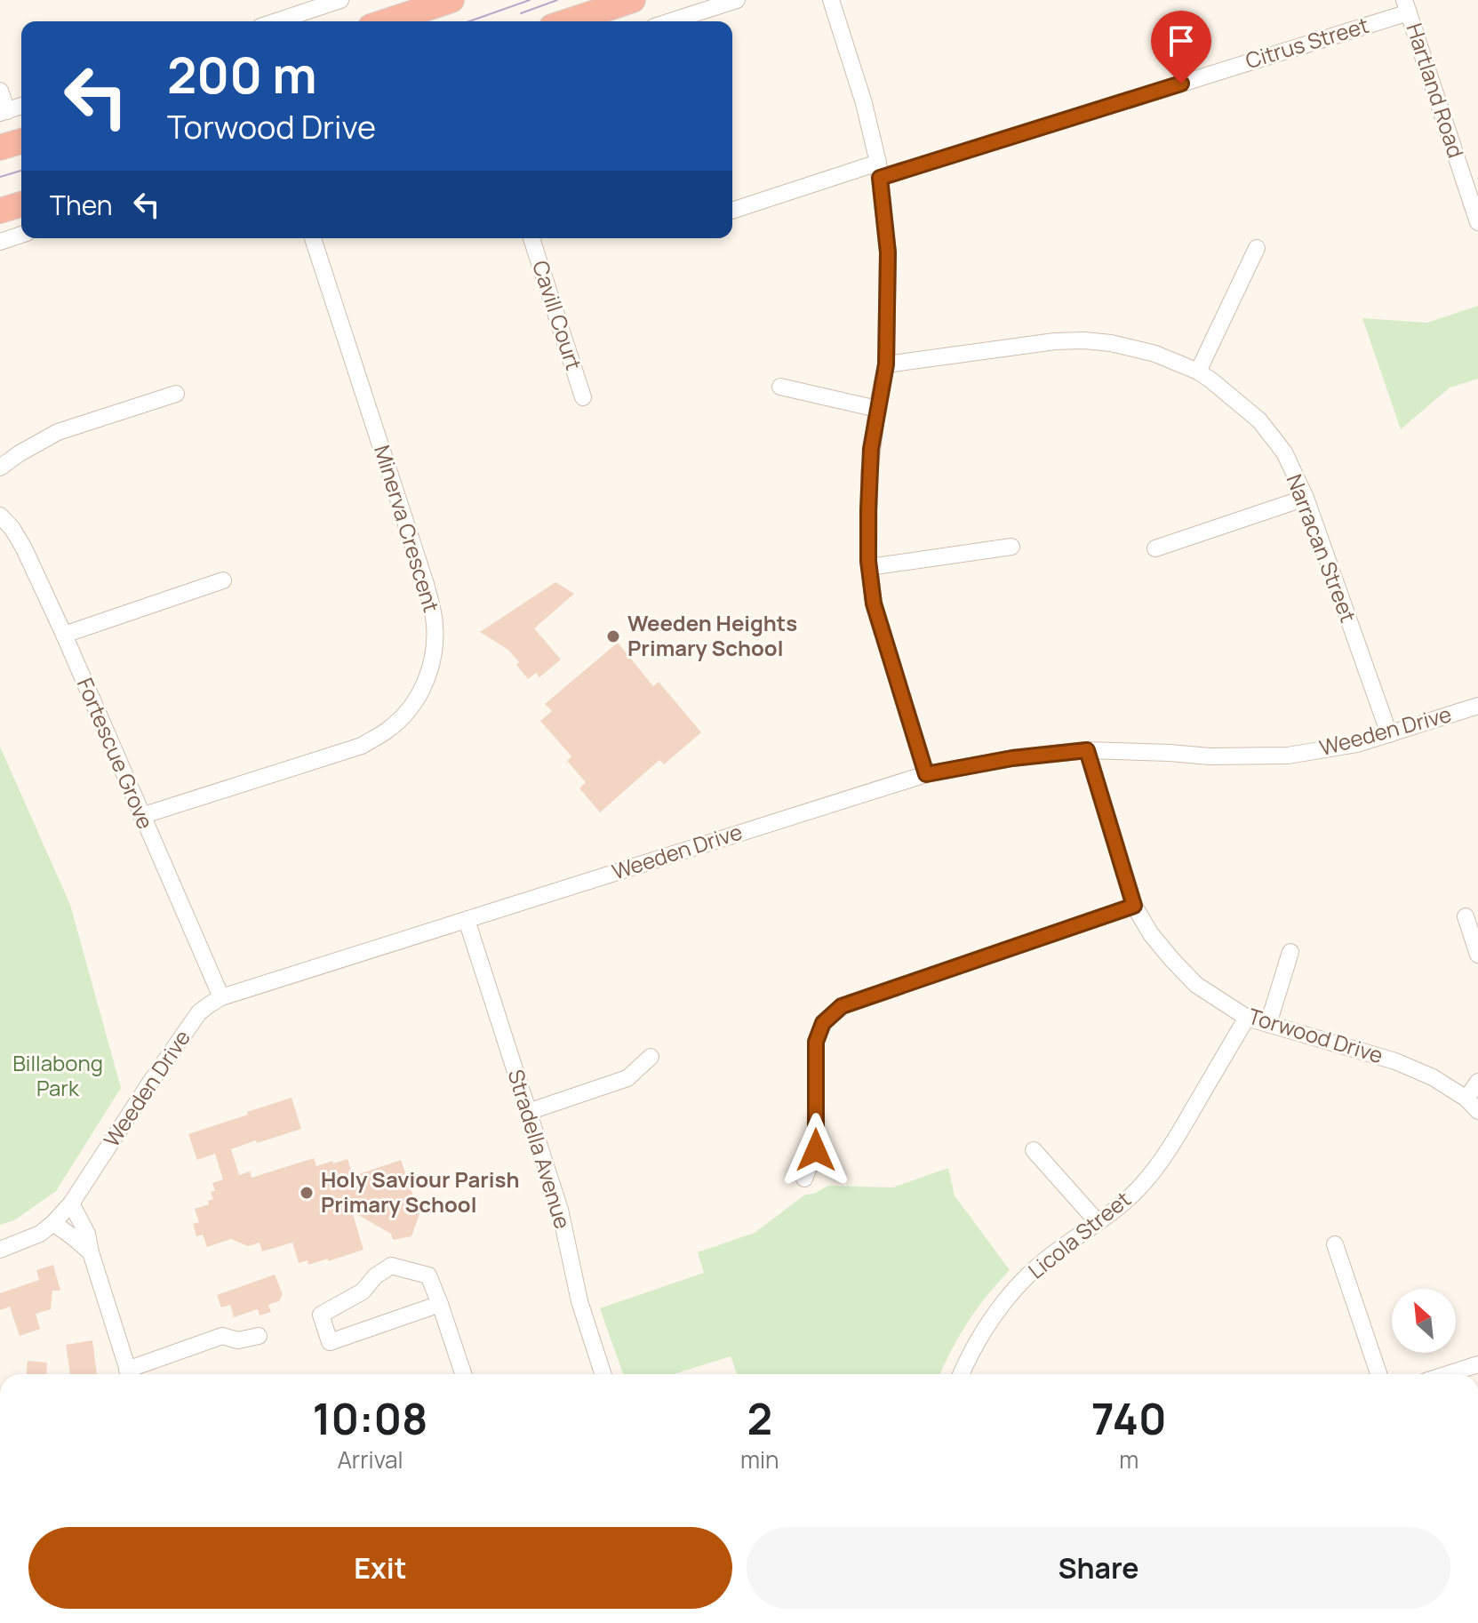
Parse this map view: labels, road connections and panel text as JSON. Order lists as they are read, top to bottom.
{
  "streets": {
    "street": [
      "Citrus Street",
      "Hartland Road",
      "Cavill Court",
      "Minerva Crescent",
      "Narracan Street",
      "Weeden Drive",
      "Fortescue Grove",
      "Torwood Drive",
      "Stradella Avenue",
      "Licola Street"
    ]
  },
  "crossings": [
    ["Citrus Street", "Hartland Road"],
    ["Minerva Crescent", "Fortescue Grove"],
    ["Narracan Street", "Weeden Drive"],
    ["Weeden Drive", "Fortescue Grove"],
    ["Weeden Drive", "Torwood Drive"],
    ["Weeden Drive", "Stradella Avenue"],
    ["Torwood Drive", "Licola Street"]
  ],
  "parks": ["Billabong Park"],
  "places": ["Weeden Heights Primary School", "Holy Saviour Parish Primary School"],
  "north": "top left",
  "page": {
    "turn": ["200 m", "Torwood Drive"],
    "then": "Then",
    "eta": [
      "10:08",
      "Arrival",
      "2",
      "min",
      "740",
      "m"
    ],
    "buttons": ["Exit", "Share"]
  }
}
